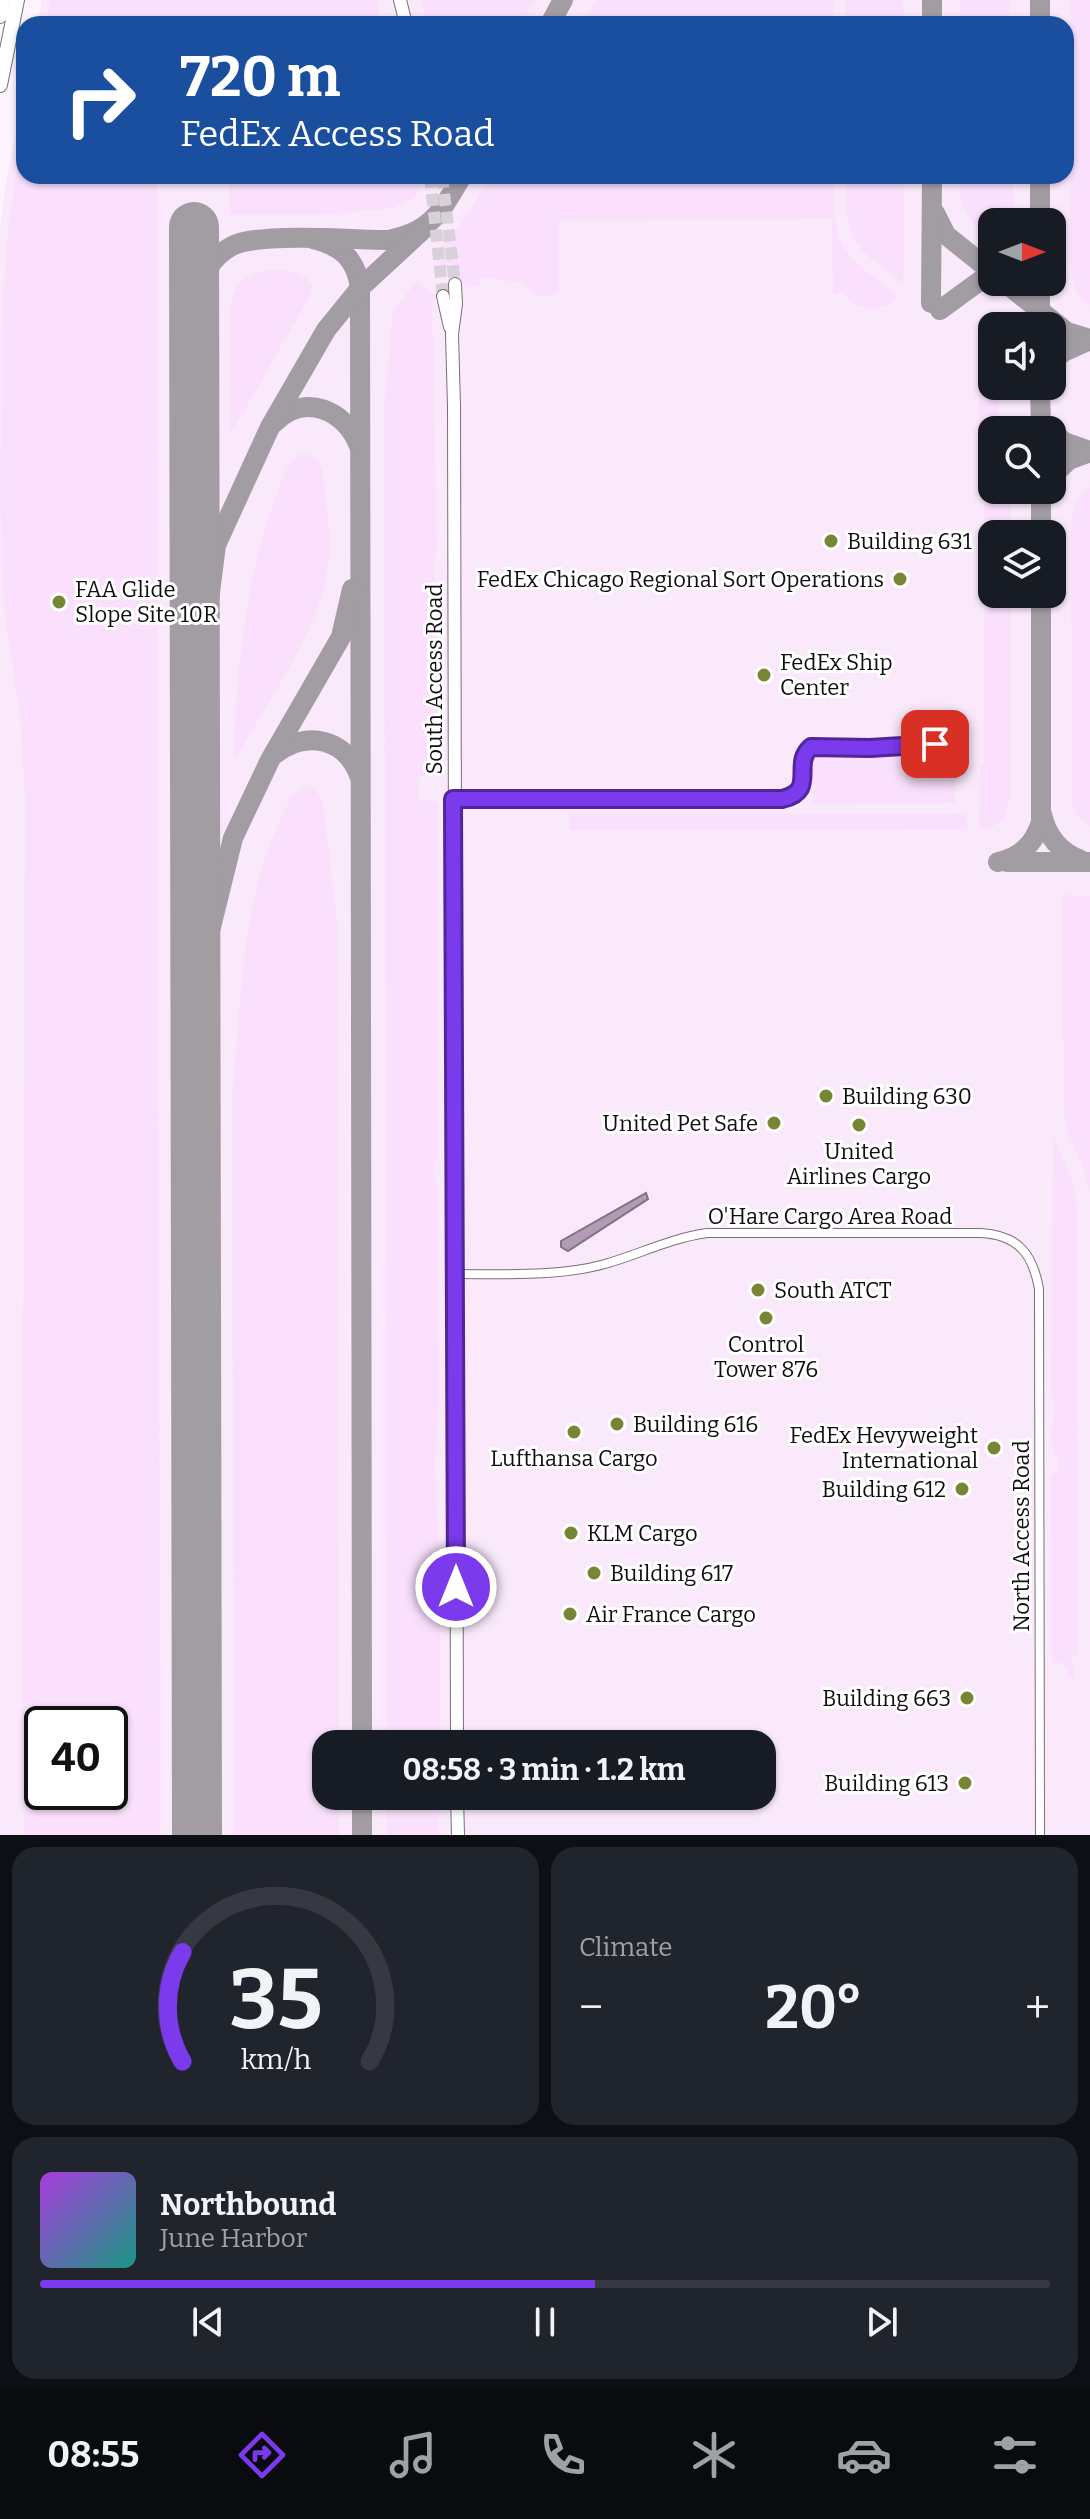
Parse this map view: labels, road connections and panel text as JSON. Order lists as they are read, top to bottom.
{
  "streets": {
    "street": ["South Access Road", "O'Hare Cargo Area Road", "North Access Road"]
  },
  "crossings": [
    ["South Access Road", "O'Hare Cargo Area Road"],
    ["O'Hare Cargo Area Road", "North Access Road"]
  ],
  "places": [
    "Building 631",
    "FedEx Chicago Regional Sort Operations",
    "FAA Glide Slope Site 10R",
    "FedEx Ship Center",
    "Building 630",
    "United Pet Safe",
    "United Airlines Cargo",
    "South ATCT",
    "Control Tower 876",
    "Building 616",
    "Lufthansa Cargo",
    "FedEx Hevyweight International",
    "Building 612",
    "KLM Cargo",
    "Building 617",
    "Air France Cargo",
    "Building 663",
    "Building 613"
  ],
  "north": "right",
  "page": {
    "turn": ["720 m", "FedEx Access Road"],
    "limit": "40",
    "trip": "08:58 · 3 min · 1.2 km",
    "tile": "Climate",
    "heat": ["−", "20°", "+"],
    "song": ["Northbound", "June Harbor"],
    "tabs": "08:55",
    "gauge": ["35", "km/h"]
  }
}
